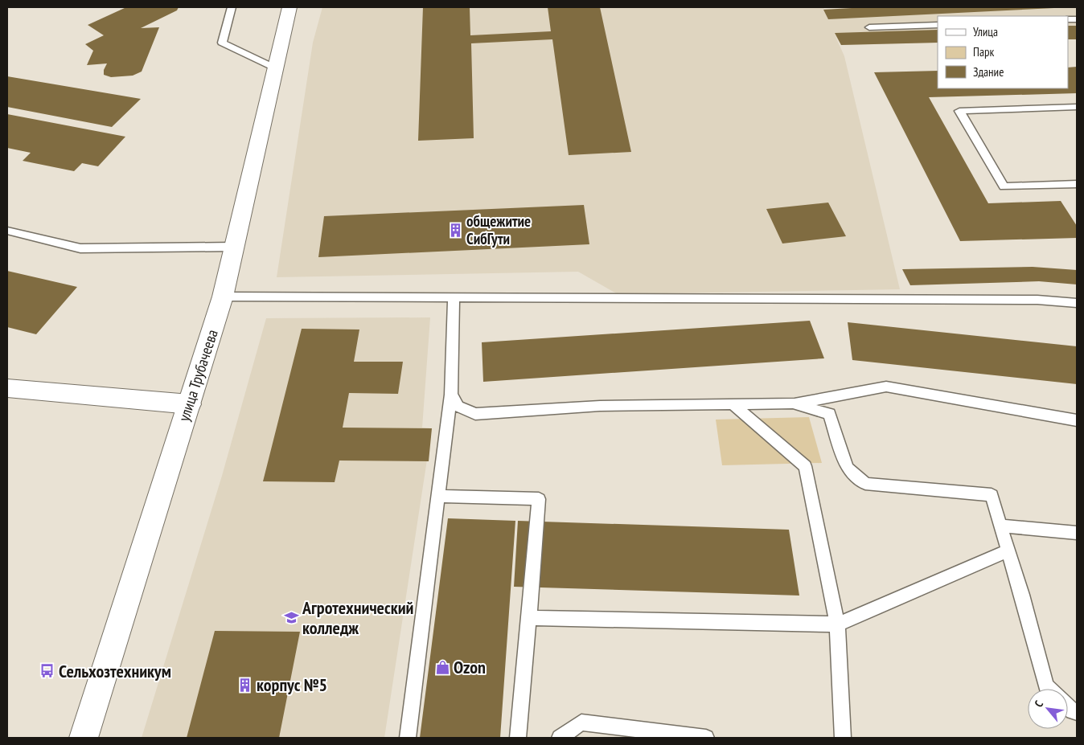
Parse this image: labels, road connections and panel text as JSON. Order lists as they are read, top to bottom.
{
  "streets": {
    "main road": ["улица Трубачеева"]
  },
  "places": {
    "building": ["общежитие СибГути", "корпус №5"],
    "school or university": ["Агротехнический колледж"],
    "shop": ["Ozon"],
    "bus stop": ["Сельхозтехникум"]
  },
  "legend": ["Улица", "Парк", "Здание"],
  "north": "top left"
}
